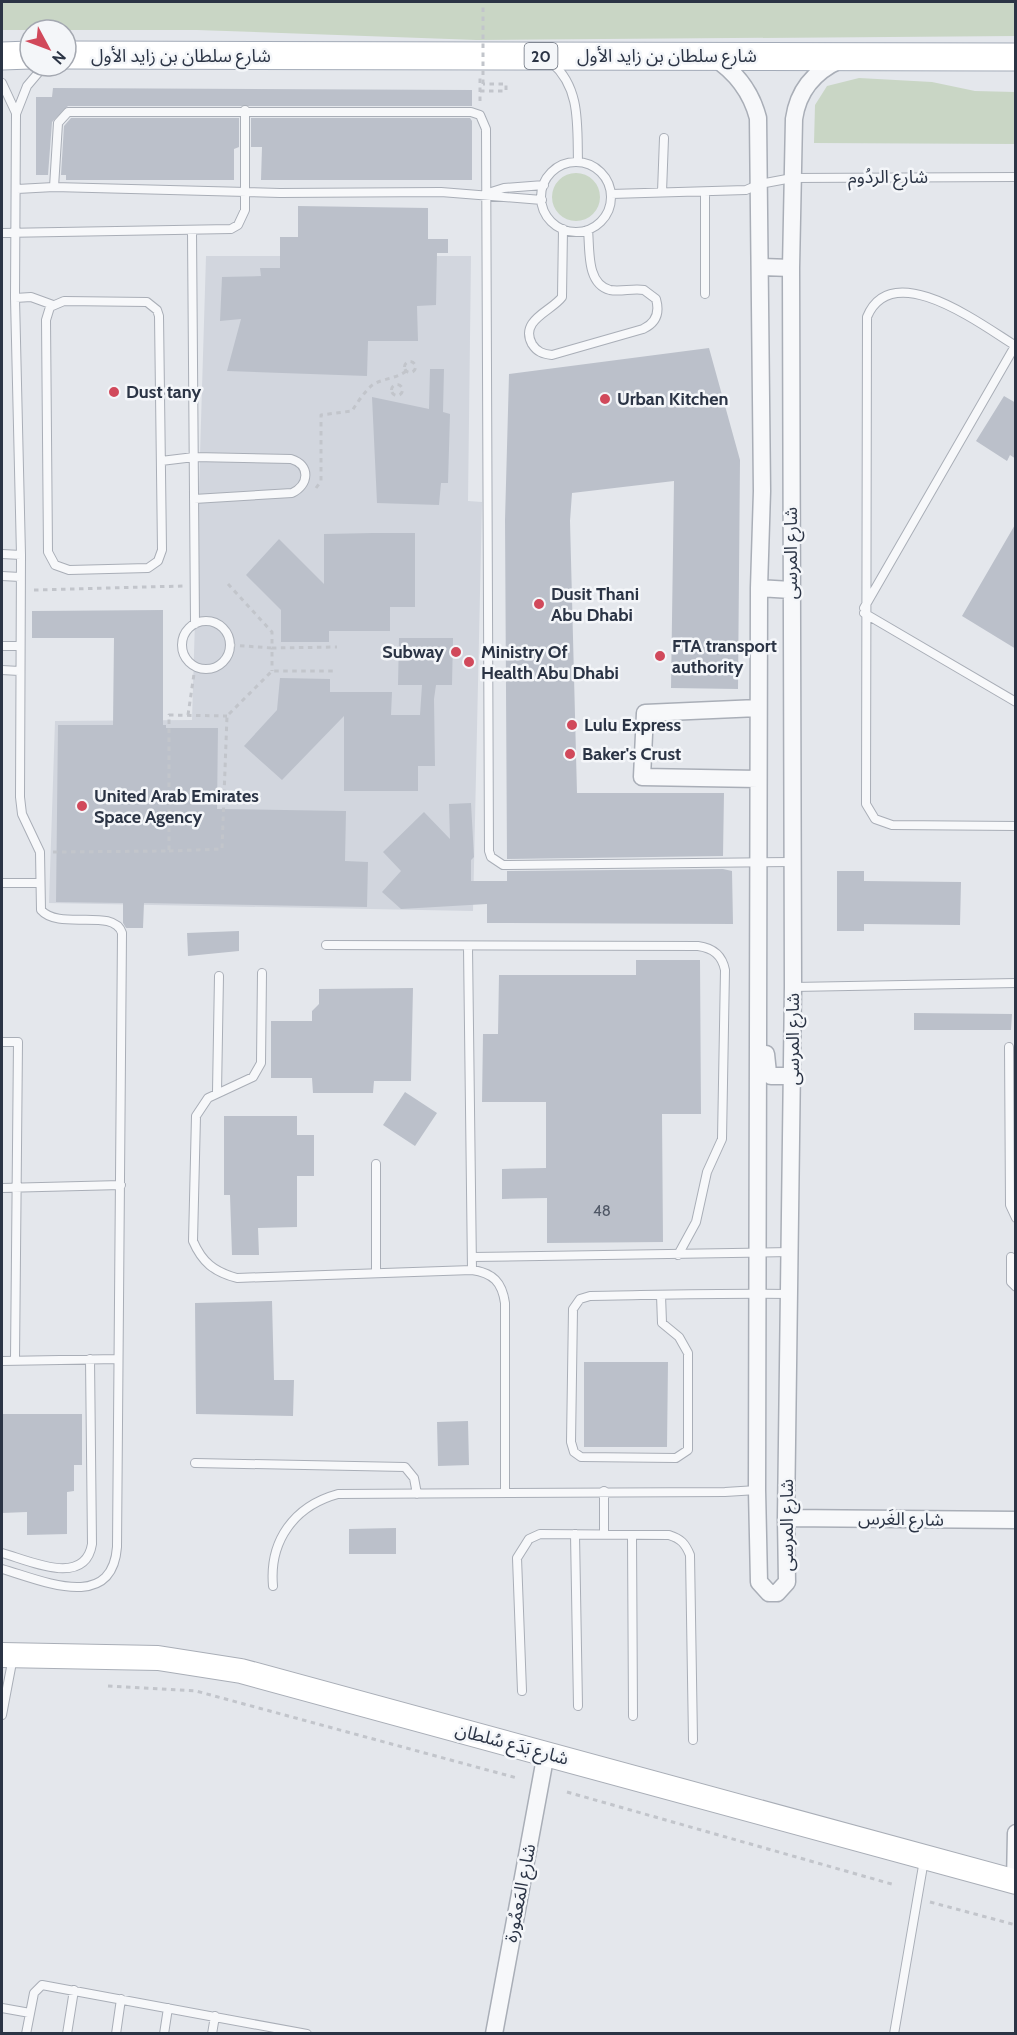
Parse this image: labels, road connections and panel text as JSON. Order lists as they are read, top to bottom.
{
  "streets": {
    "main road": ["شارع سلطان بن زايد الأول", "20"],
    "street": [
      "شارع المرسى",
      "شارع الغَرس",
      "شارع بَدَع سُلطان",
      "شارع المَعمُورة"
    ],
    "lane": ["شارع الردُوم"]
  },
  "crossings": [
    ["شارع سلطان بن زايد الأول", "شارع المرسى"],
    ["شارع الردُوم", "شارع المرسى"],
    ["شارع المرسى", "شارع الغَرس"],
    ["شارع بَدَع سُلطان", "شارع المَعمُورة"]
  ],
  "places": [
    "Dust tany",
    "Urban Kitchen",
    "Dusit Thani Abu Dhabi",
    "Subway",
    "FTA transport authority",
    "Ministry Of Health Abu Dhabi",
    "Lulu Express",
    "Baker's Crust",
    "United Arab Emirates Space Agency"
  ],
  "house_numbers": ["48"],
  "north": "bottom right"
}
